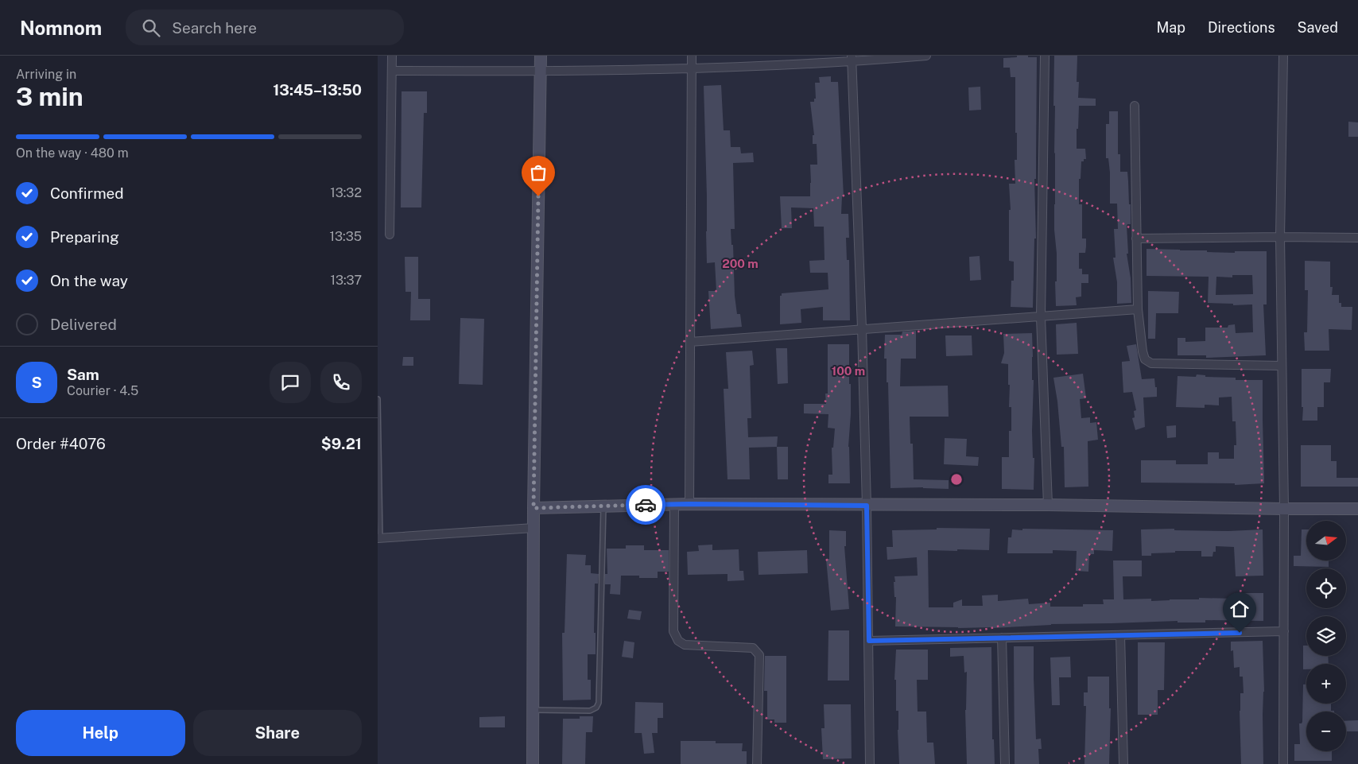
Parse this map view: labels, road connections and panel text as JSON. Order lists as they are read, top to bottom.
{
  "north": "right",
  "page": {
    "header": "Nomnom",
    "search": "Search here",
    "nav": ["Map", "Directions", "Saved"],
    "heading": ["3 min", "Arriving in", "13:45–13:50"],
    "panel": [
      "Sam",
      "Courier · 4.5",
      "Order #4076",
      "$9.21"
    ],
    "bar": "On the way · 480 m",
    "list": [
      ["Confirmed", "13:32"],
      ["Preparing", "13:35"],
      ["On the way", "13:37"],
      "Delivered"
    ],
    "round": "S",
    "map_buttons": ["+", "−"],
    "buttons": ["Help", "Share"]
  },
  "rings": ["200 m", "100 m"]
}
